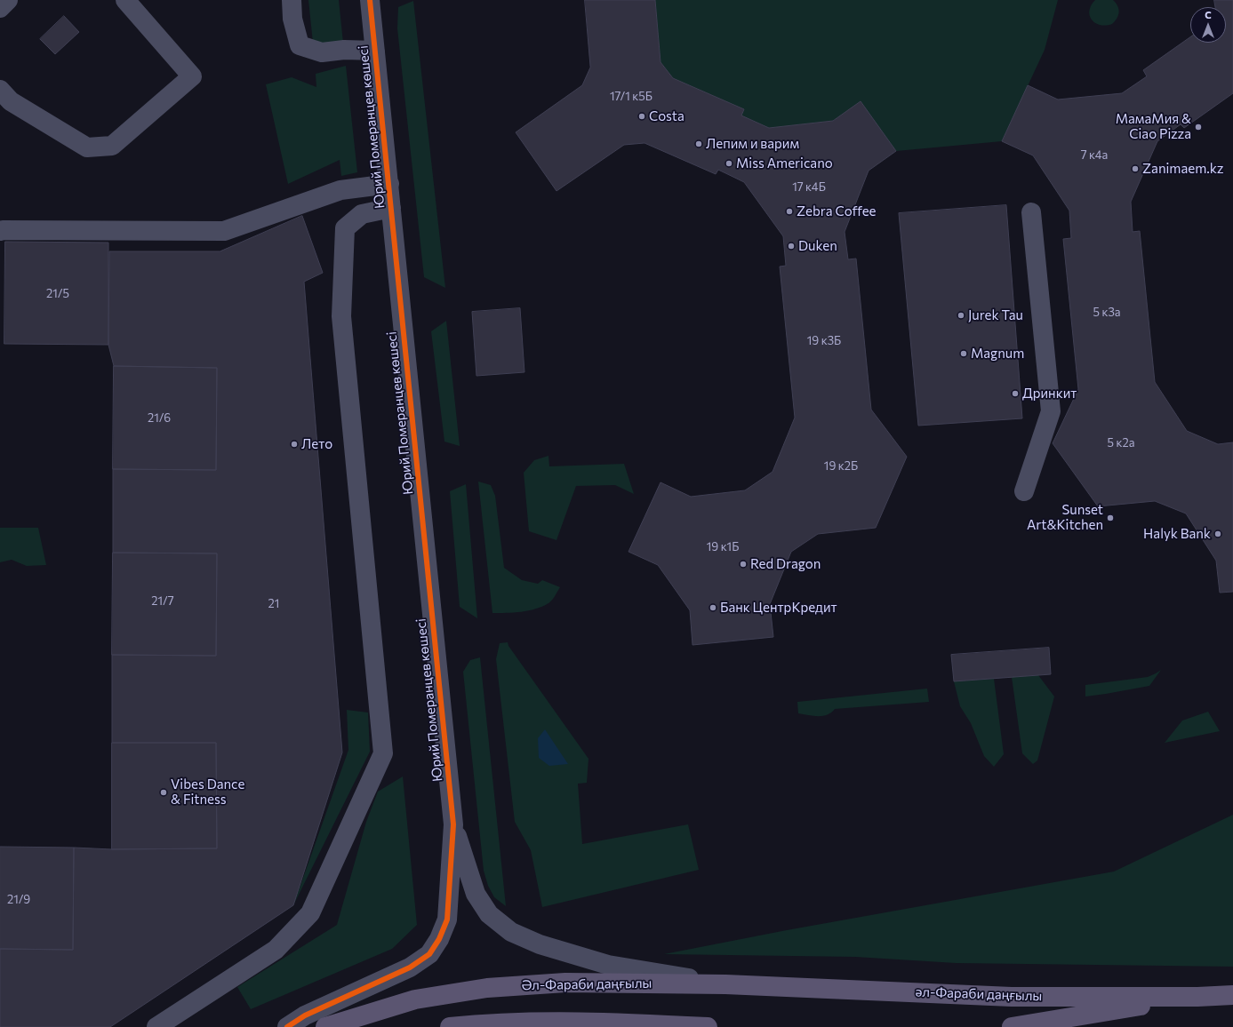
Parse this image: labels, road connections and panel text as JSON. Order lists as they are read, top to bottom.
{
  "streets": {
    "main road": ["Әл-Фараби даңғылы", "әл-Фараби даңғылы"],
    "street": ["Юрий Померанцев көшесі"]
  },
  "crossings": [
    ["Әл-Фараби даңғылы", "әл-Фараби даңғылы"]
  ],
  "places": [
    "Costa",
    "МамаМия & Ciao Pizza",
    "Лепим и варим",
    "Miss Americano",
    "Zanimaem.kz",
    "Zebra Coffee",
    "Duken",
    "Jurek Tau",
    "Magnum",
    "Дринкит",
    "Лето",
    "Sunset Art&Kitchen",
    "Halyk Bank",
    "Red Dragon",
    "Банк ЦентрКредит",
    "Vibes Dance & Fitness"
  ],
  "house_numbers": [
    "17/1 к5Б",
    "7 к4а",
    "17 к4Б",
    "21/5",
    "5 к3а",
    "19 к3Б",
    "21/6",
    "5 к2а",
    "19 к2Б",
    "19 к1Б",
    "21/7",
    "21",
    "21/9"
  ],
  "north": "top"
}
